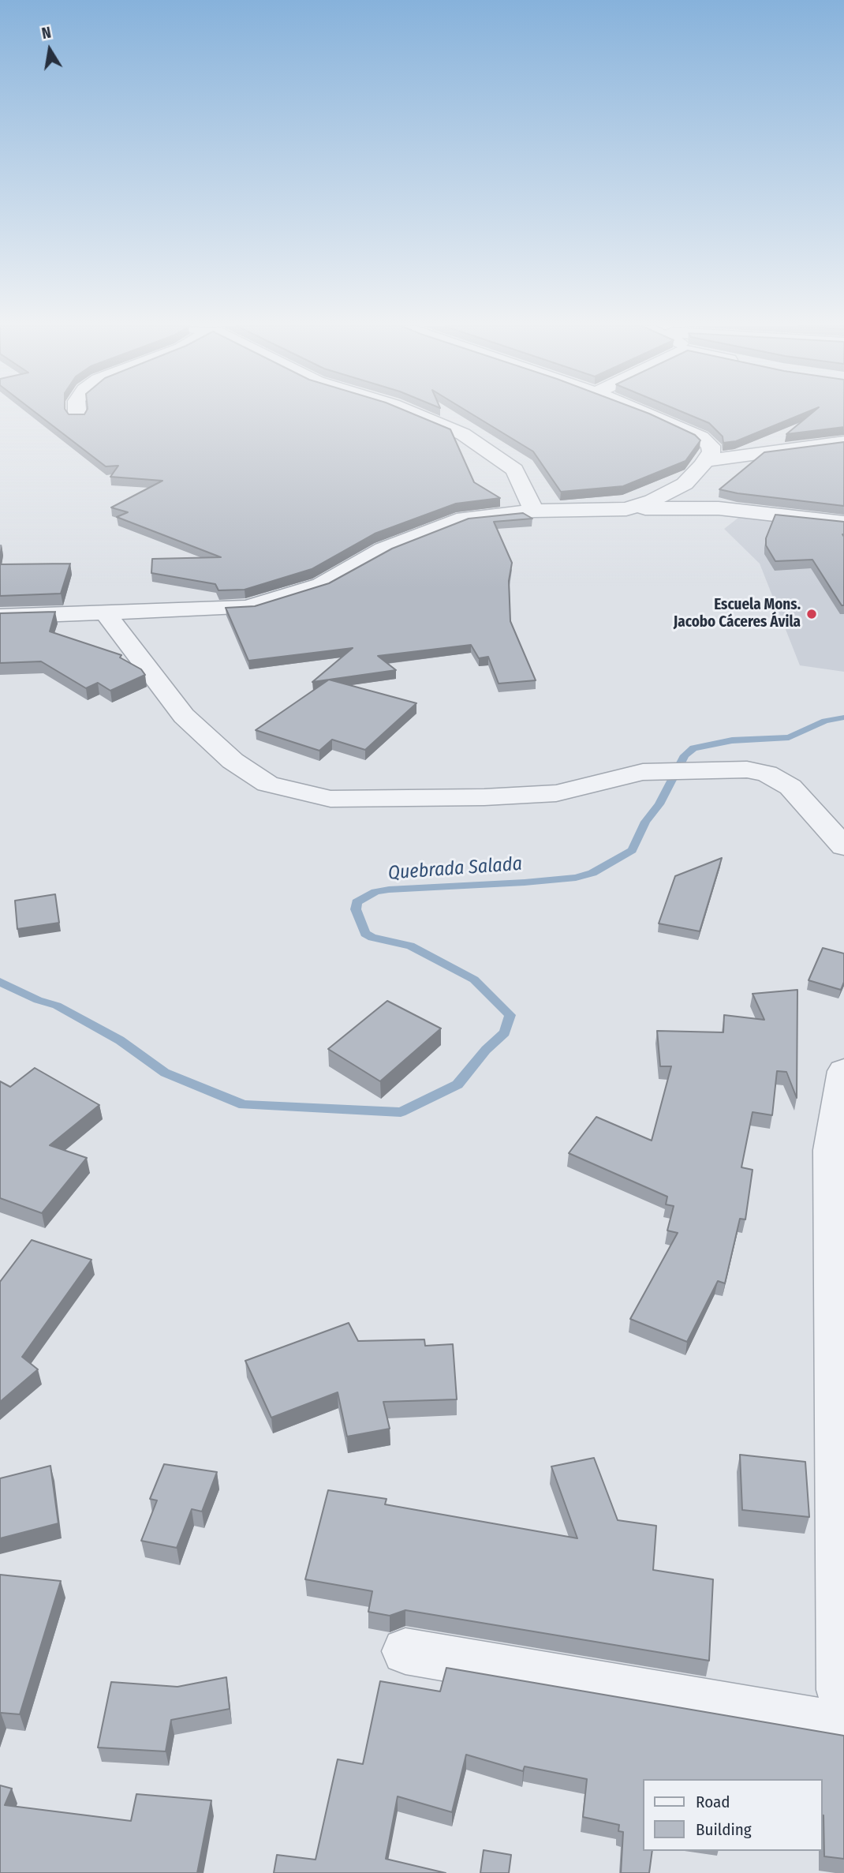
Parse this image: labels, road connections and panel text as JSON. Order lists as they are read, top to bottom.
{
  "water": ["Quebrada Salada"],
  "places": ["Escuela Mons. Jacobo Cáceres Ávila"],
  "legend": ["Road", "Building"],
  "north": "top"
}
